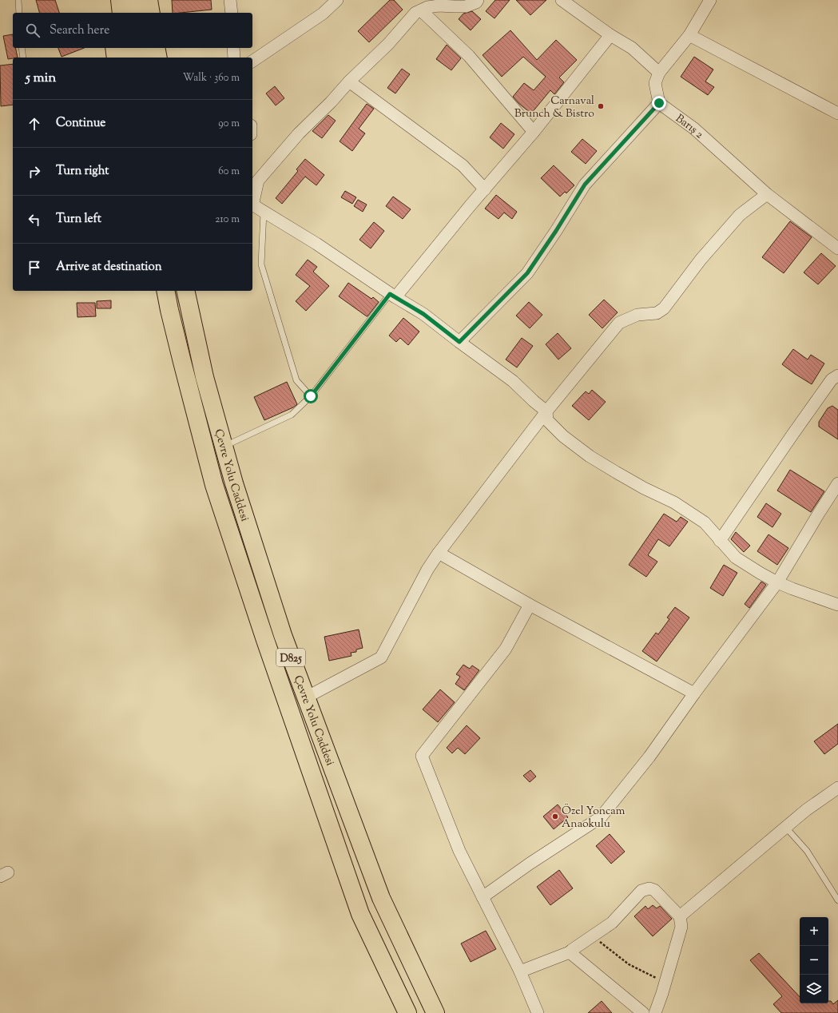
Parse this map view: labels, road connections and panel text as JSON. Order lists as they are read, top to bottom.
{
  "streets": {
    "highway": ["Çevre Yolu Caddesi", "D825"],
    "street": ["Barış 2"]
  },
  "places": ["Carnaval Brunch & Bistro", "Özel Yoncam Anaokulu"],
  "page": {
    "search": "Search here",
    "heading": ["5 min", "Walk · 360 m"],
    "list": [
      ["Continue", "90 m"],
      ["Turn right", "60 m"],
      ["Turn left", "210 m"],
      "Arrive at destination"
    ],
    "map_buttons": ["+", "−"]
  }
}
